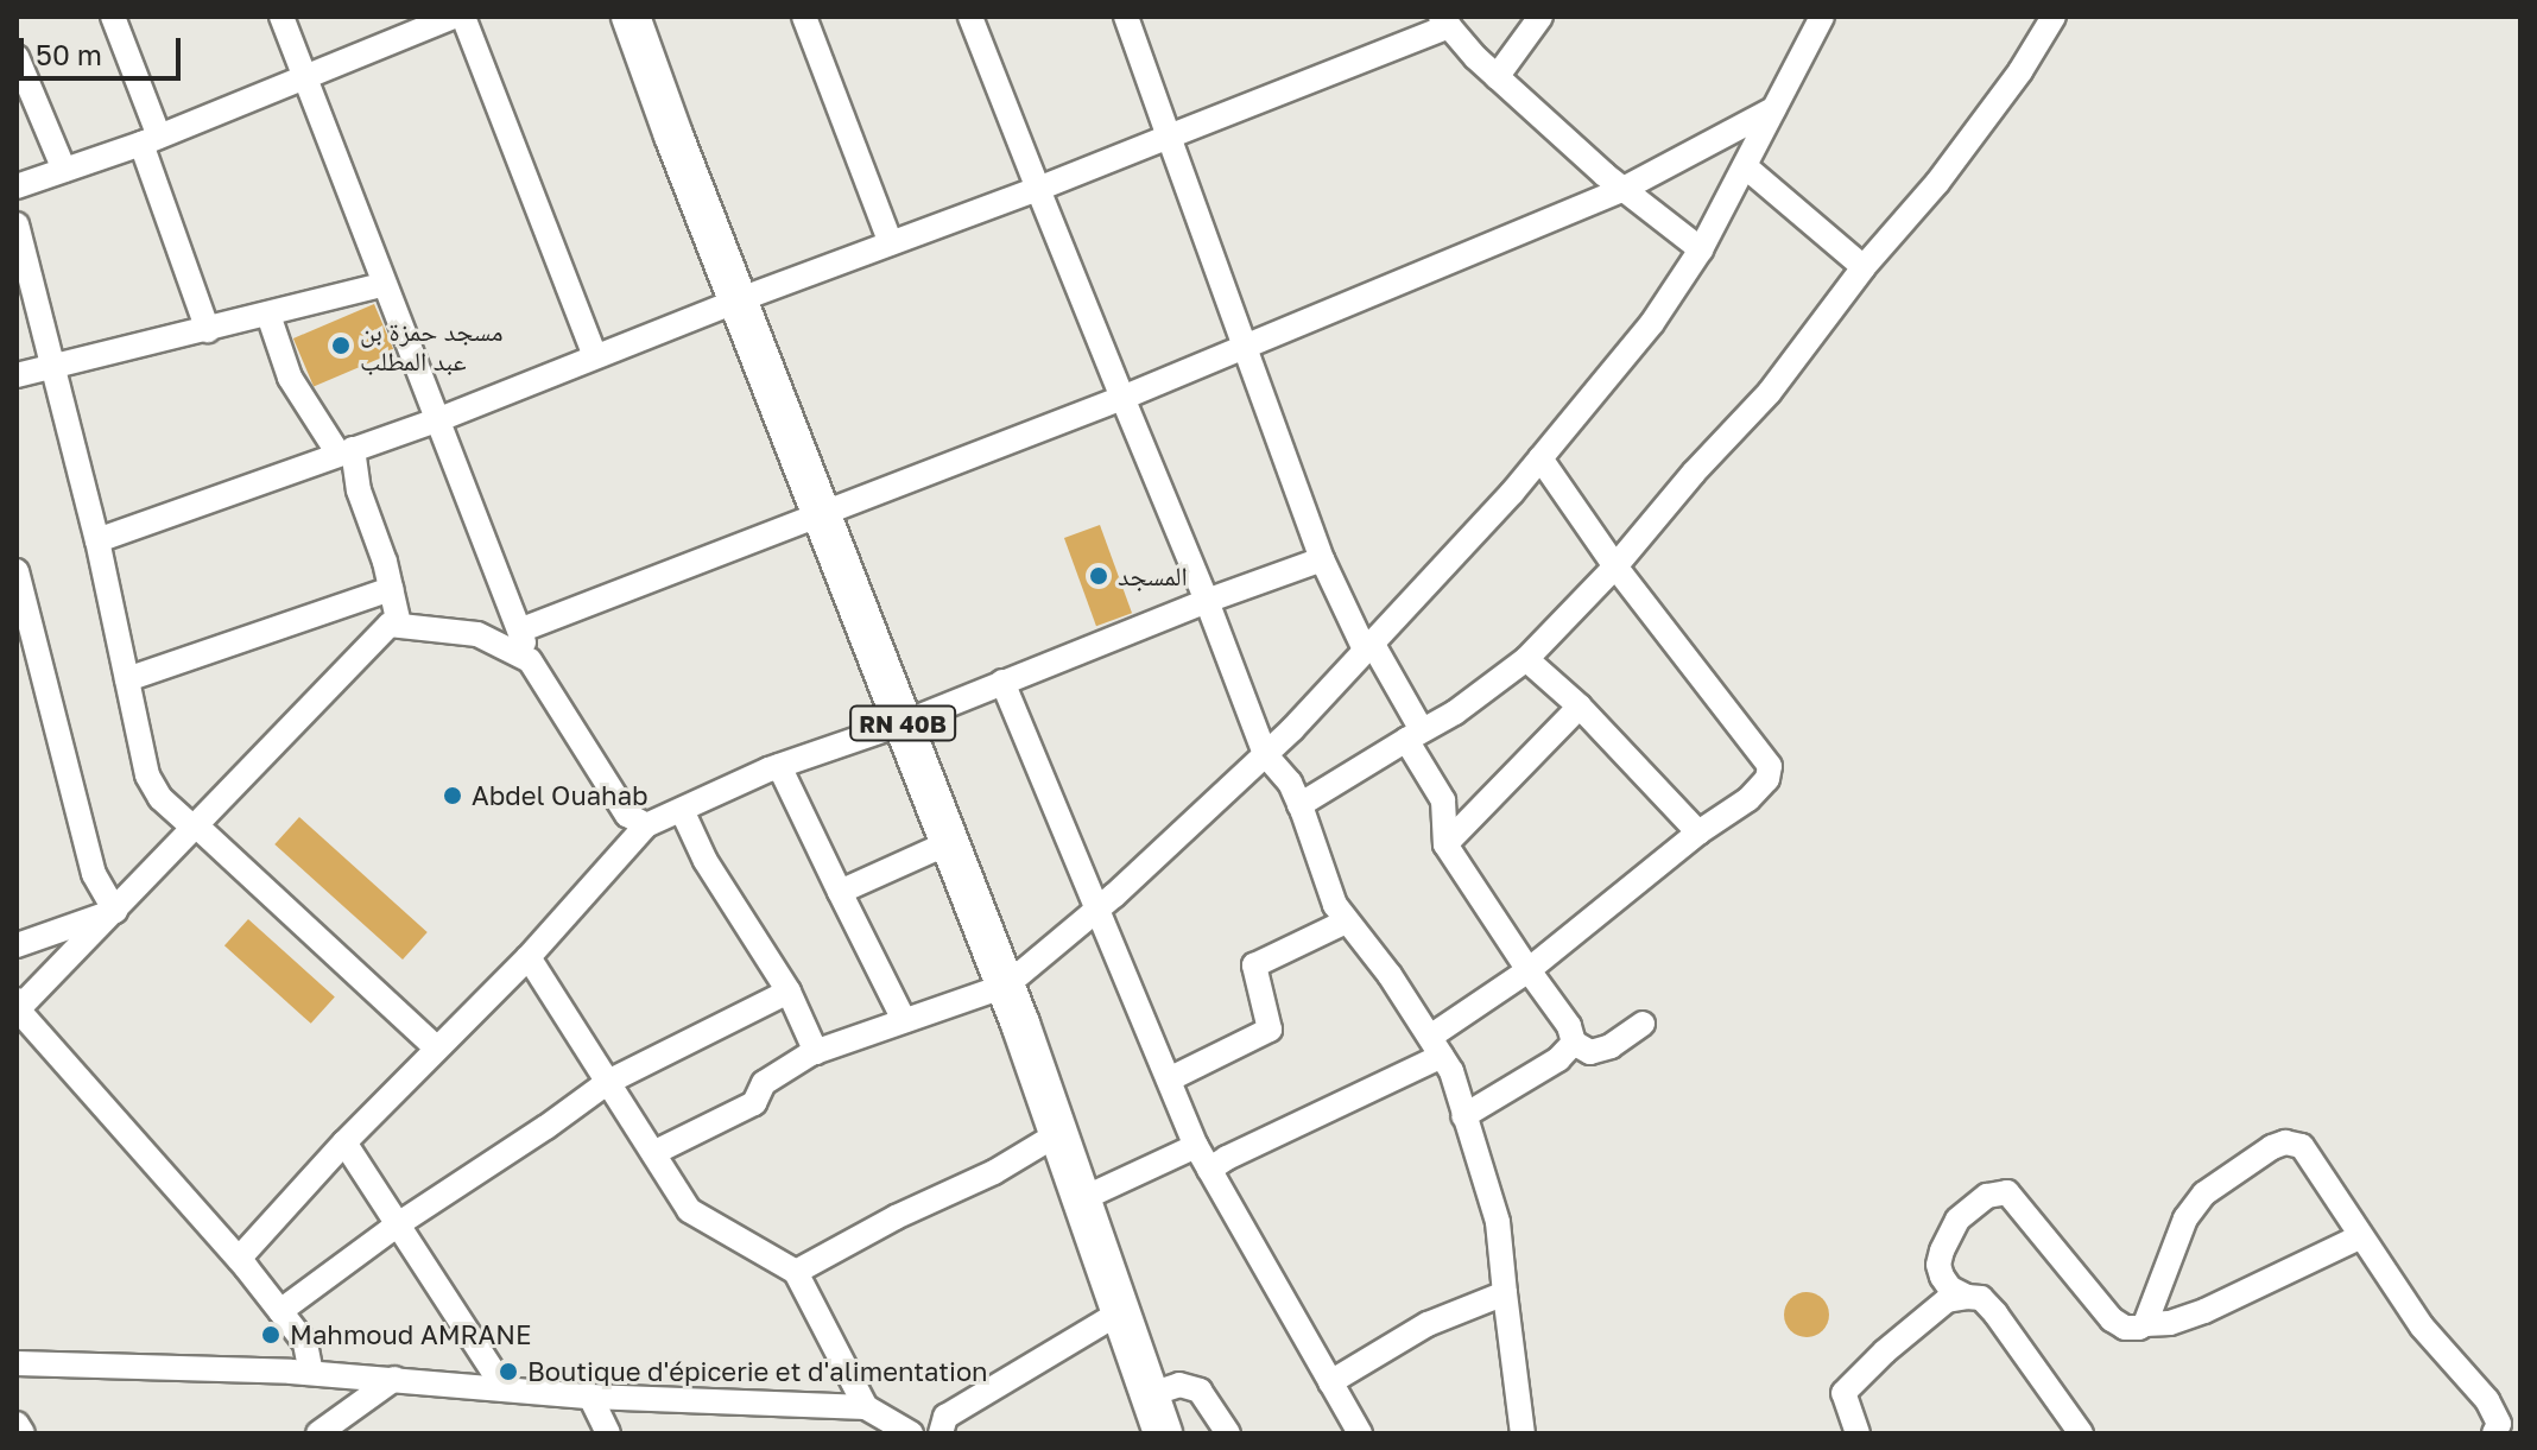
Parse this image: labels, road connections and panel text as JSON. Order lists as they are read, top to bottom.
{
  "streets": {
    "main road": ["RN 40B"]
  },
  "places": [
    "مسجد حمزة بن عبد المطلب",
    "المسجد",
    "Abdel Ouahab",
    "Mahmoud AMRANE",
    "Boutique d'épicerie et d'alimentation"
  ],
  "scale_bar": "50 m"
}
